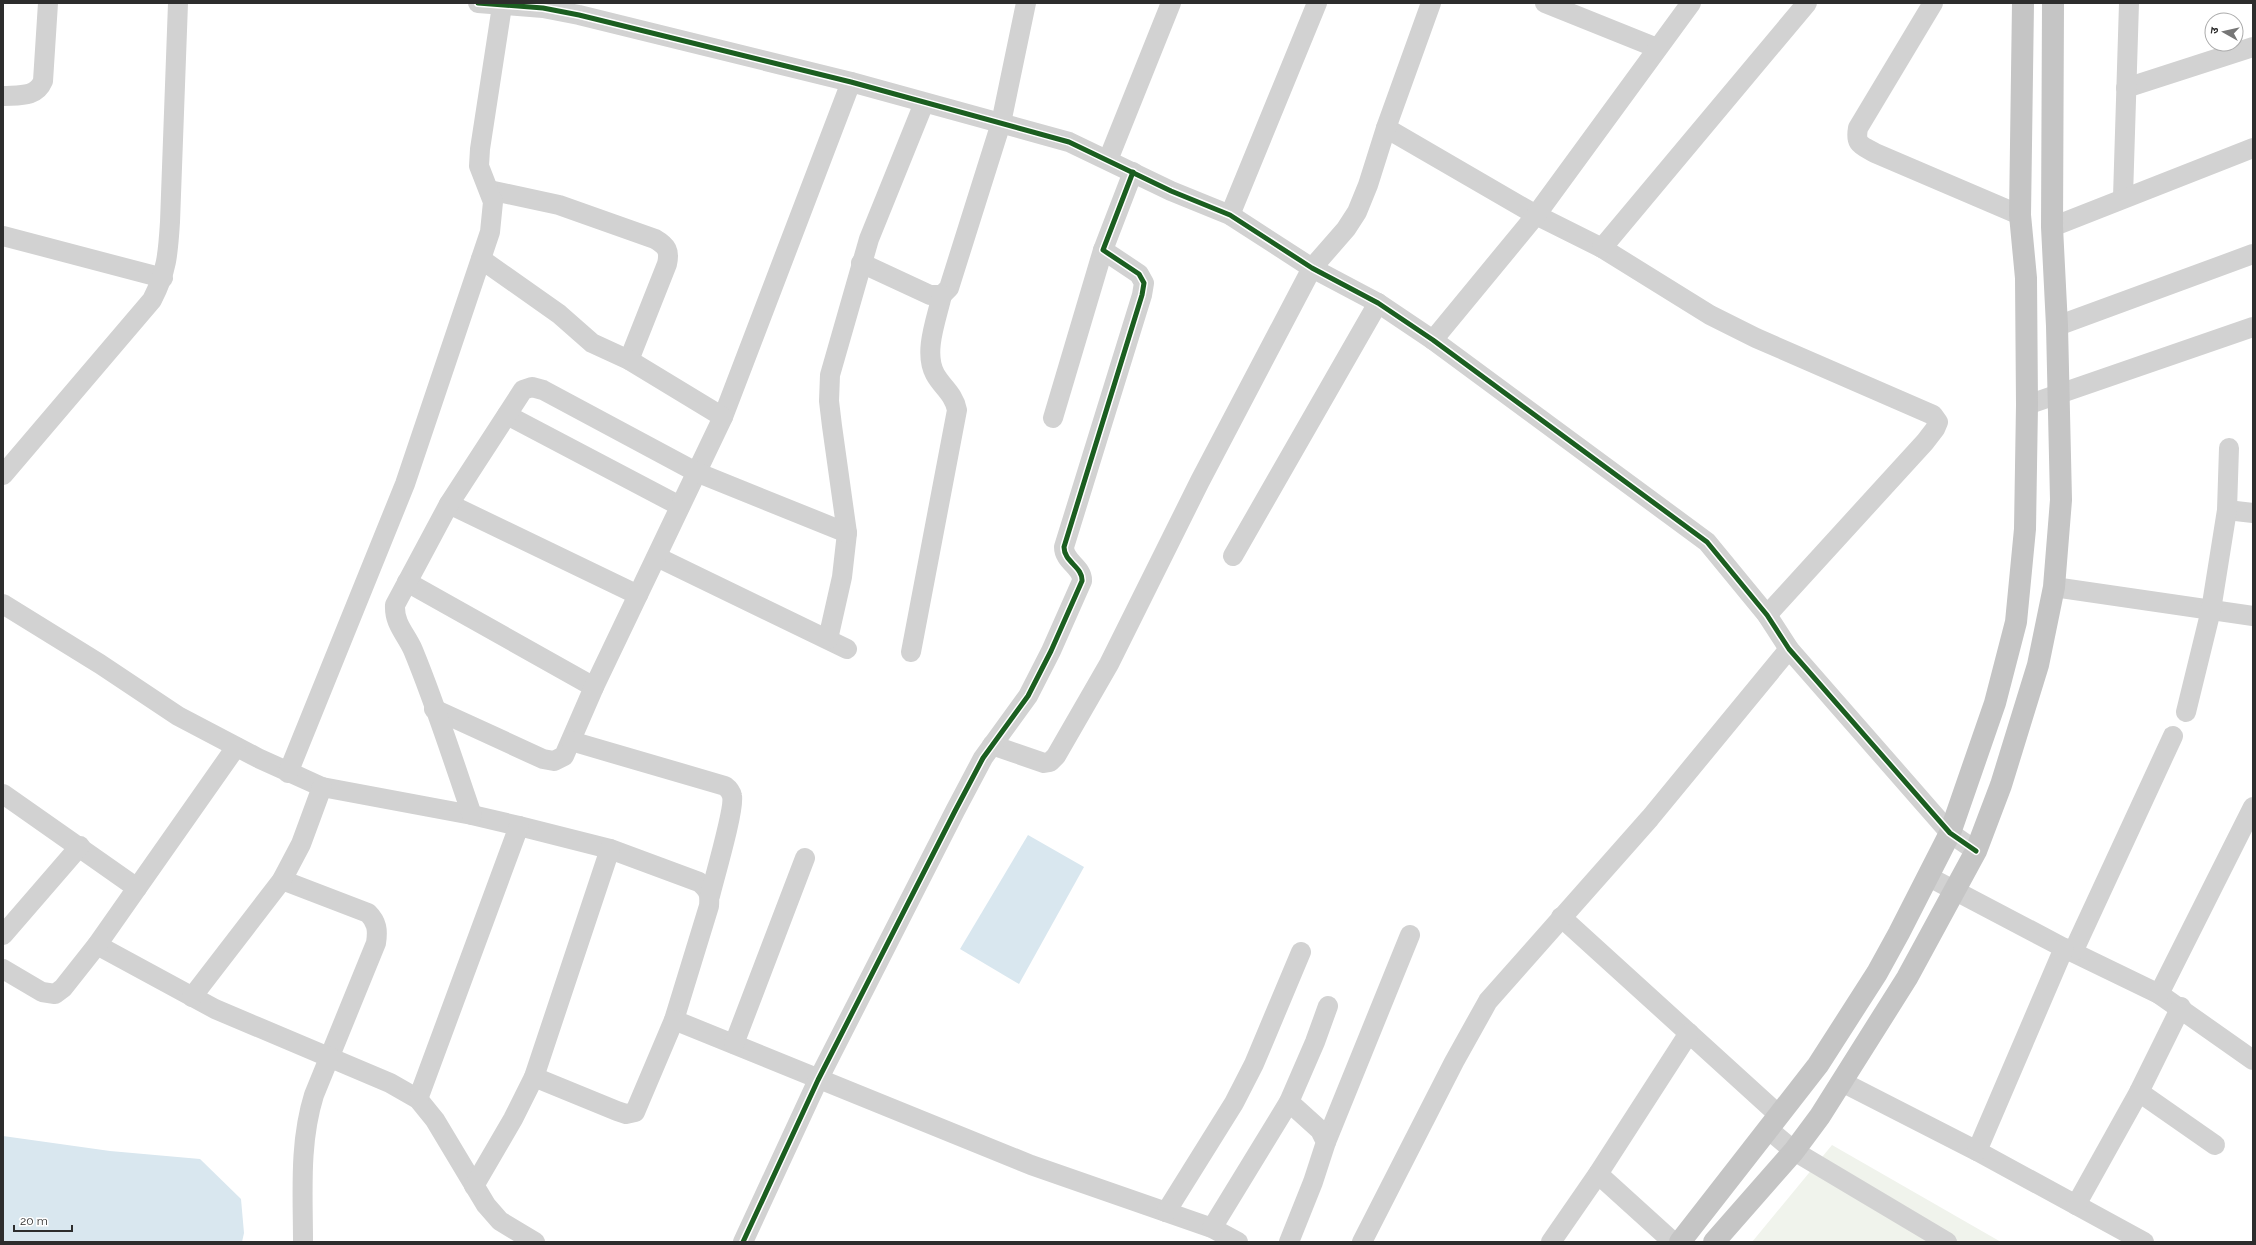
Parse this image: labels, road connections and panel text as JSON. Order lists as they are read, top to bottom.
{
  "scale_bar": "20 m",
  "north": "left"
}
